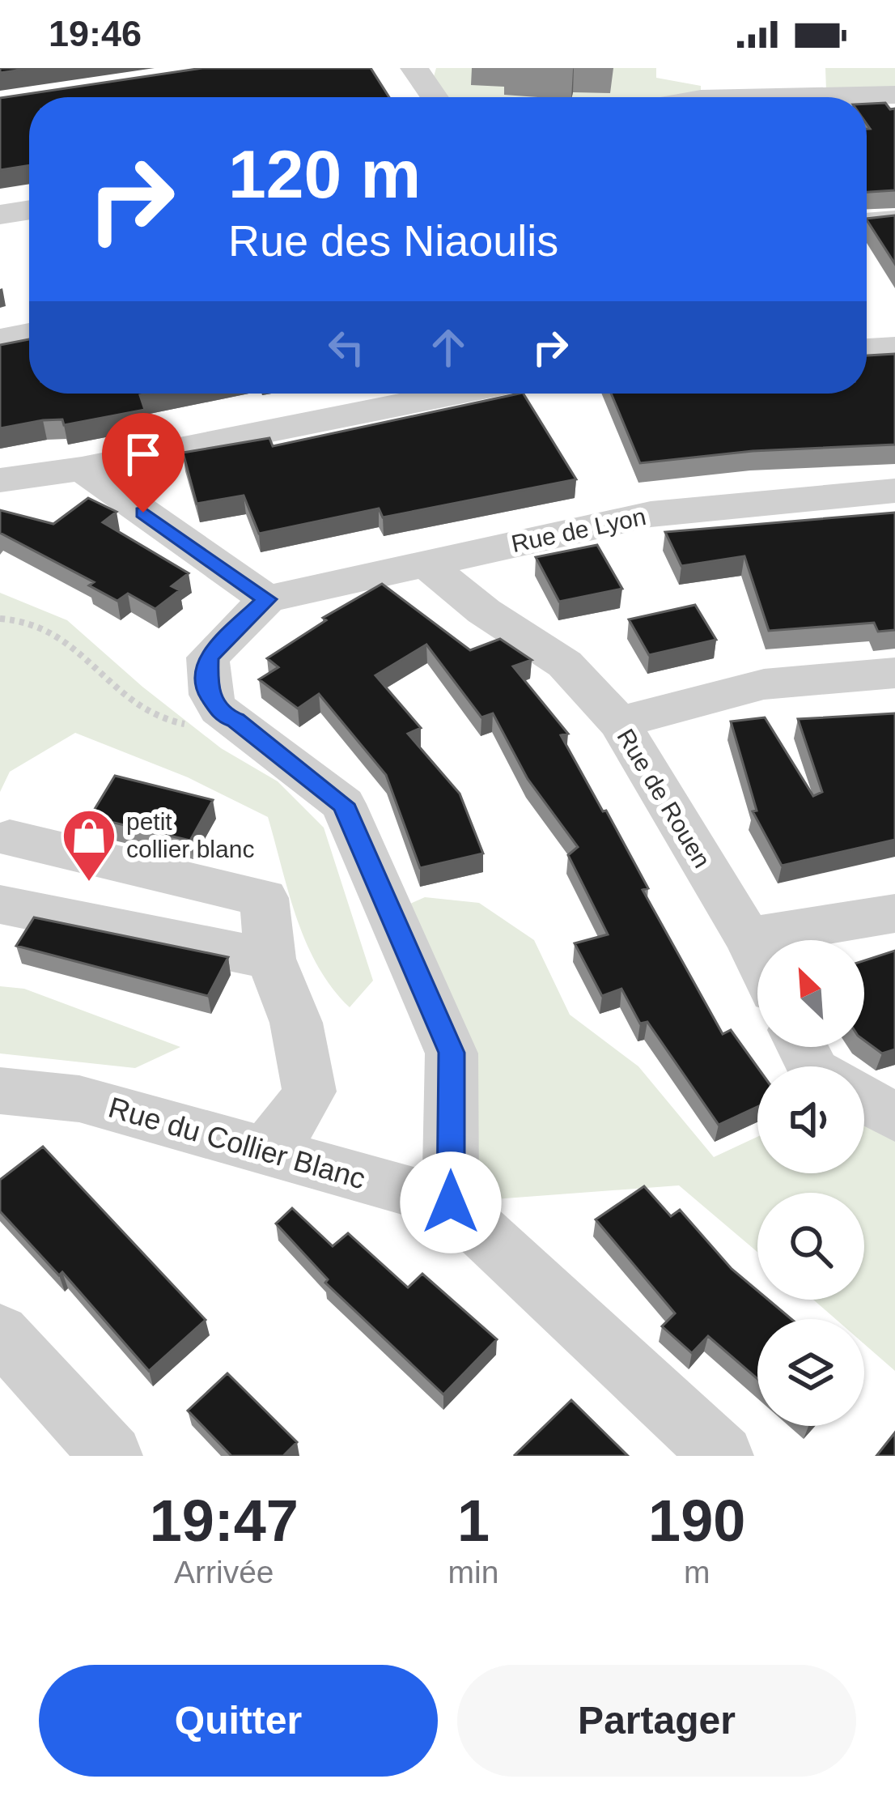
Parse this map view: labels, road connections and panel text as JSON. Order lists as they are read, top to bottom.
{
  "streets": {
    "street": ["Rue de Lyon", "Rue de Rouen", "Rue du Collier Blanc"]
  },
  "crossings": [
    ["Rue de Lyon", "Rue de Rouen"]
  ],
  "places": {
    "shop": ["petit collier blanc"]
  },
  "north": "top left",
  "page": {
    "status": "19:46",
    "turn": ["120 m", "Rue des Niaoulis"],
    "eta": [
      "19:47",
      "Arrivée",
      "1",
      "min",
      "190",
      "m"
    ],
    "buttons": ["Quitter", "Partager"]
  }
}
